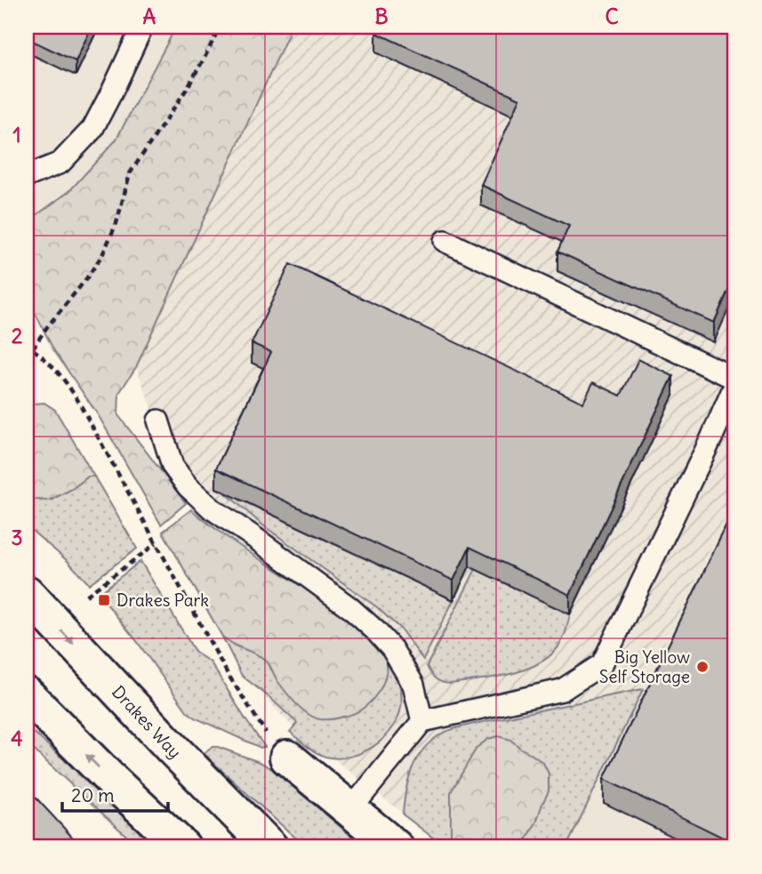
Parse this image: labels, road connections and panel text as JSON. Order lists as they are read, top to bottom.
{
  "streets": {
    "main road": ["Drakes Way"]
  },
  "places": {
    "transit": ["Drakes Park"],
    "other": ["Big Yellow Self Storage"]
  },
  "scale_bar": "20 m",
  "grid": {
    "columns": ["A", "B", "C"],
    "rows": [
      "1",
      "2",
      "3",
      "4"
    ]
  }
}
